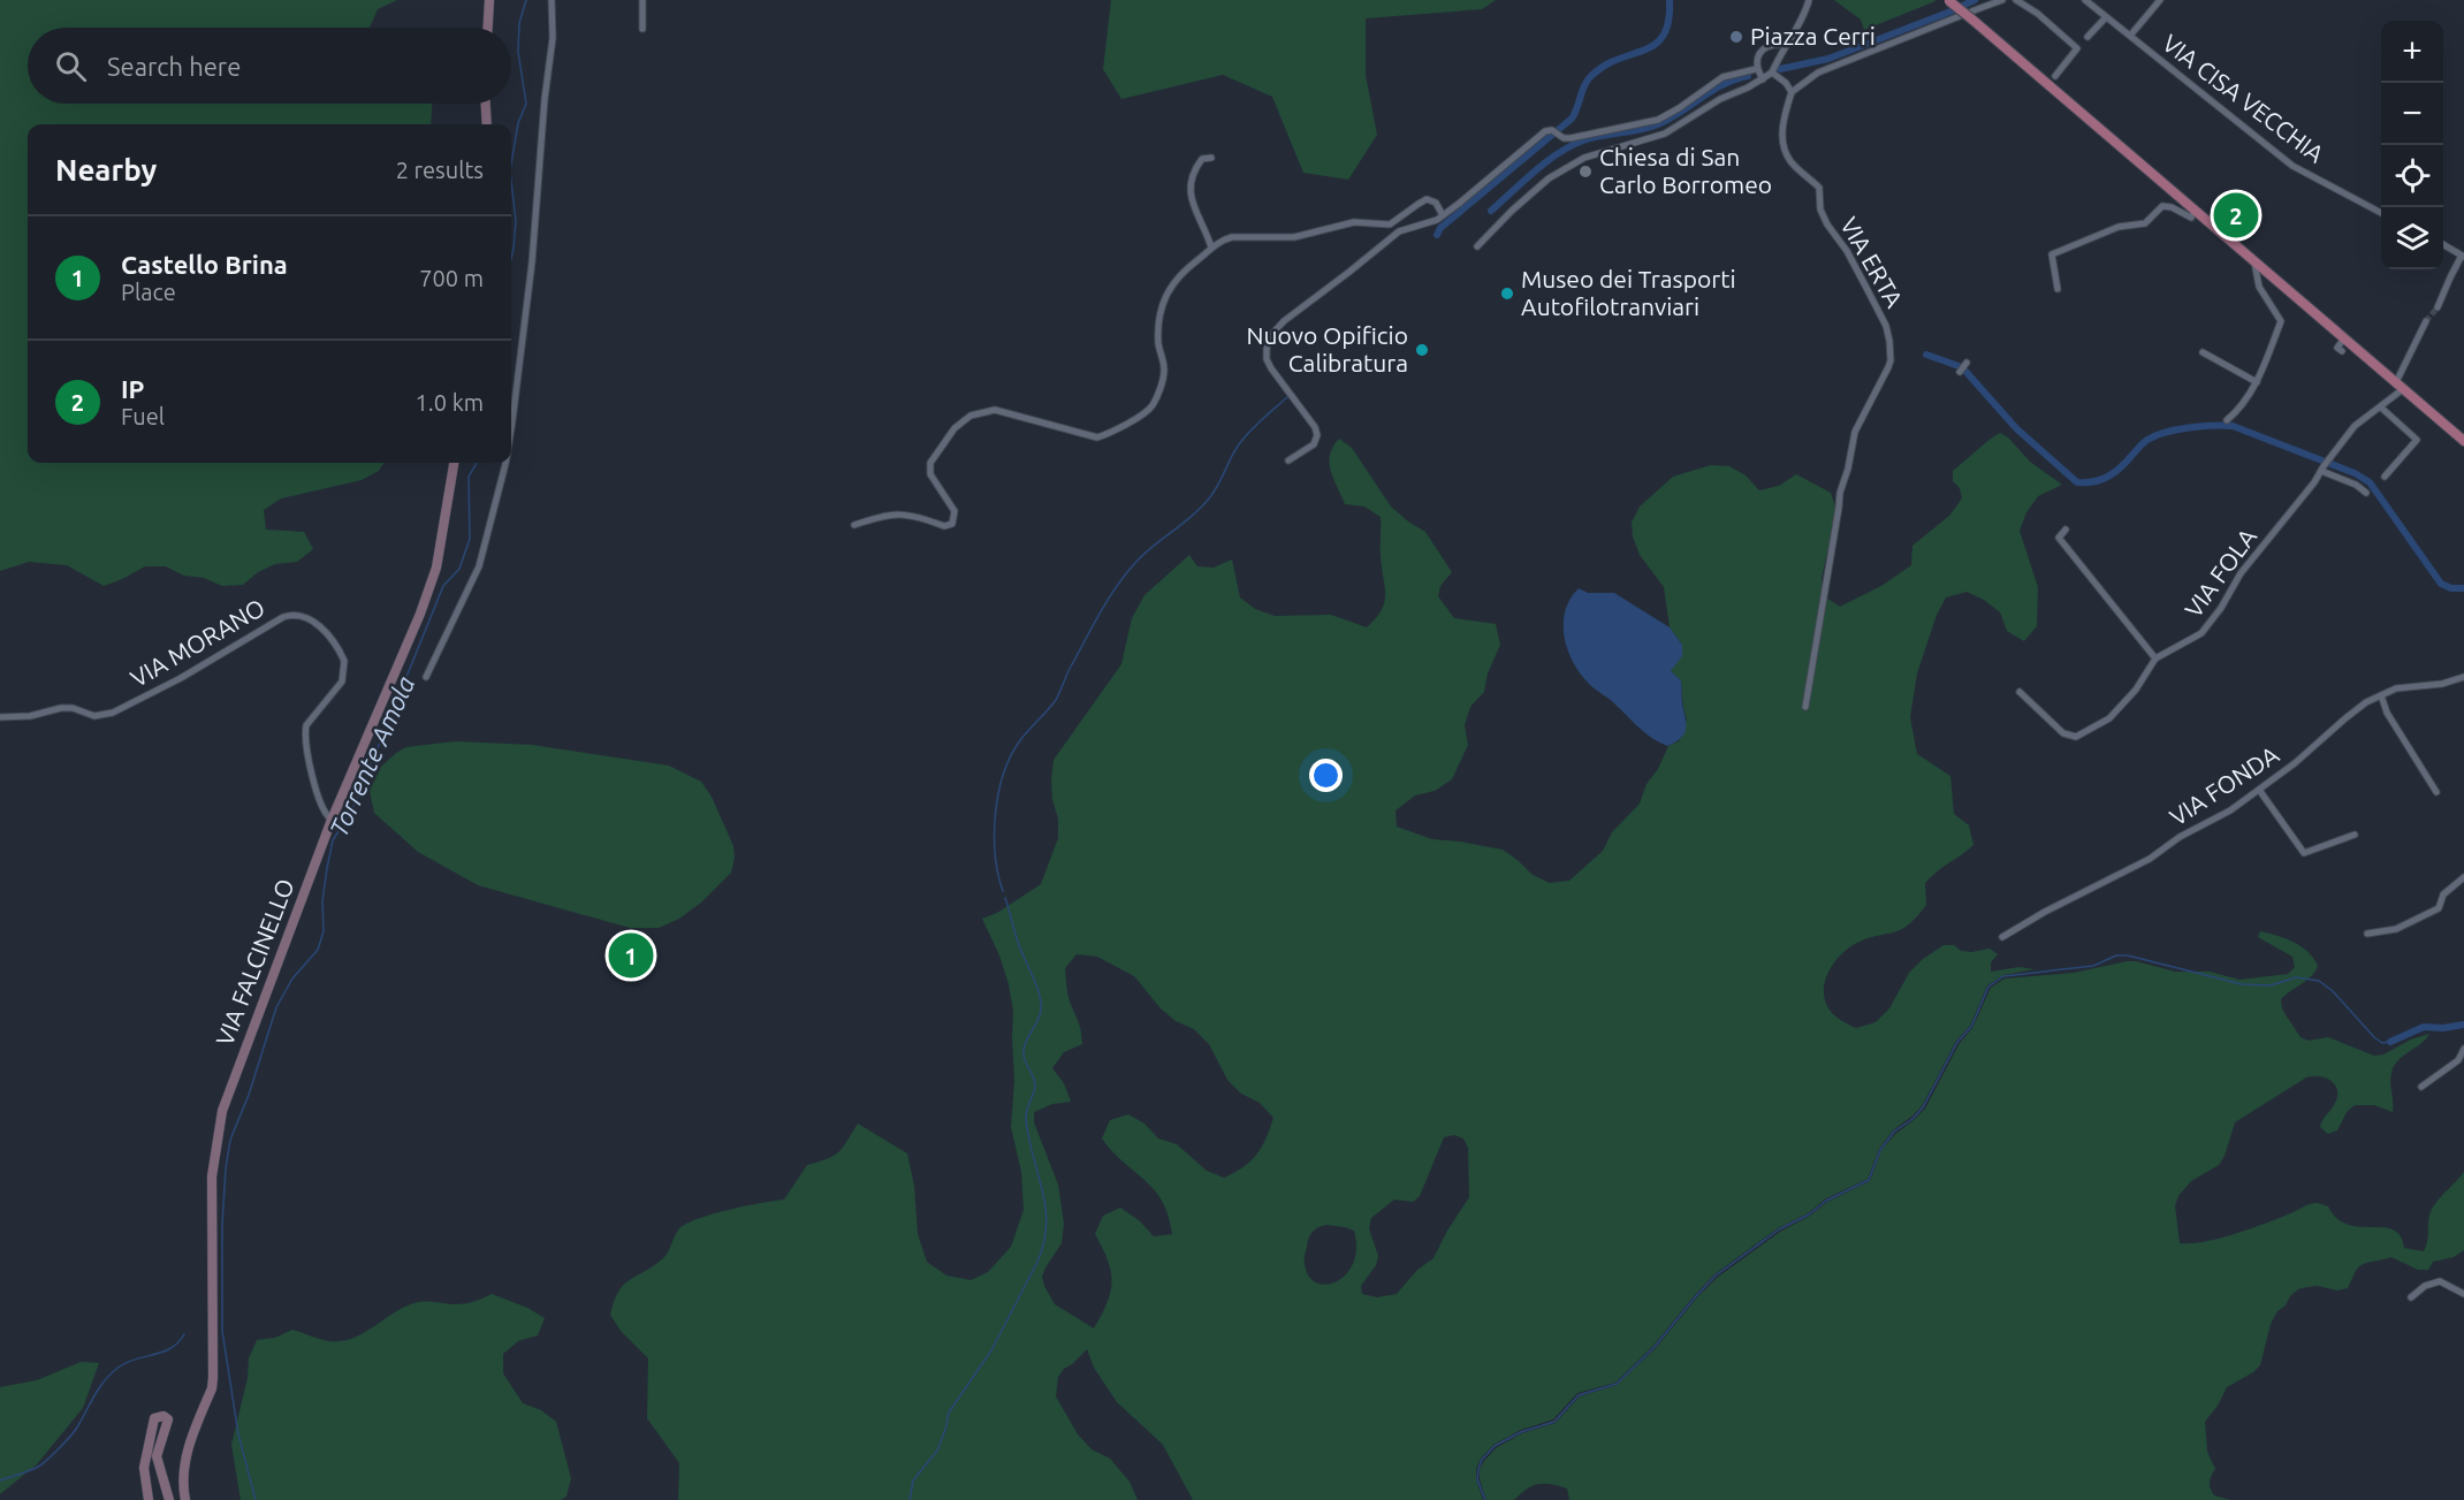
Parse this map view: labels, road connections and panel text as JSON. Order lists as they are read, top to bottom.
{
  "streets": {
    "street": [
      "VIA CISA VECCHIA",
      "VIA ERTA",
      "VIA FOLA",
      "VIA MORANO",
      "VIA FONDA",
      "VIA FALCINELLO"
    ]
  },
  "crossings": [
    ["VIA MORANO", "VIA FALCINELLO"]
  ],
  "water": ["Torrente Amola"],
  "places": [
    "Piazza Cerri",
    "Chiesa di San Carlo Borromeo",
    "Museo dei Trasporti Autofilotranviari",
    "Nuovo Opificio Calibratura"
  ],
  "page": {
    "map_buttons": ["+", "−"],
    "search": "Search here",
    "heading": ["Nearby", "2 results"],
    "pins": ["2", "1"],
    "list": [
      {
        "mark": "1",
        "name": "Castello Brina",
        "note": "Place",
        "value": "700 m"
      },
      {
        "mark": "2",
        "name": "IP",
        "note": "Fuel",
        "value": "1.0 km"
      }
    ]
  }
}
